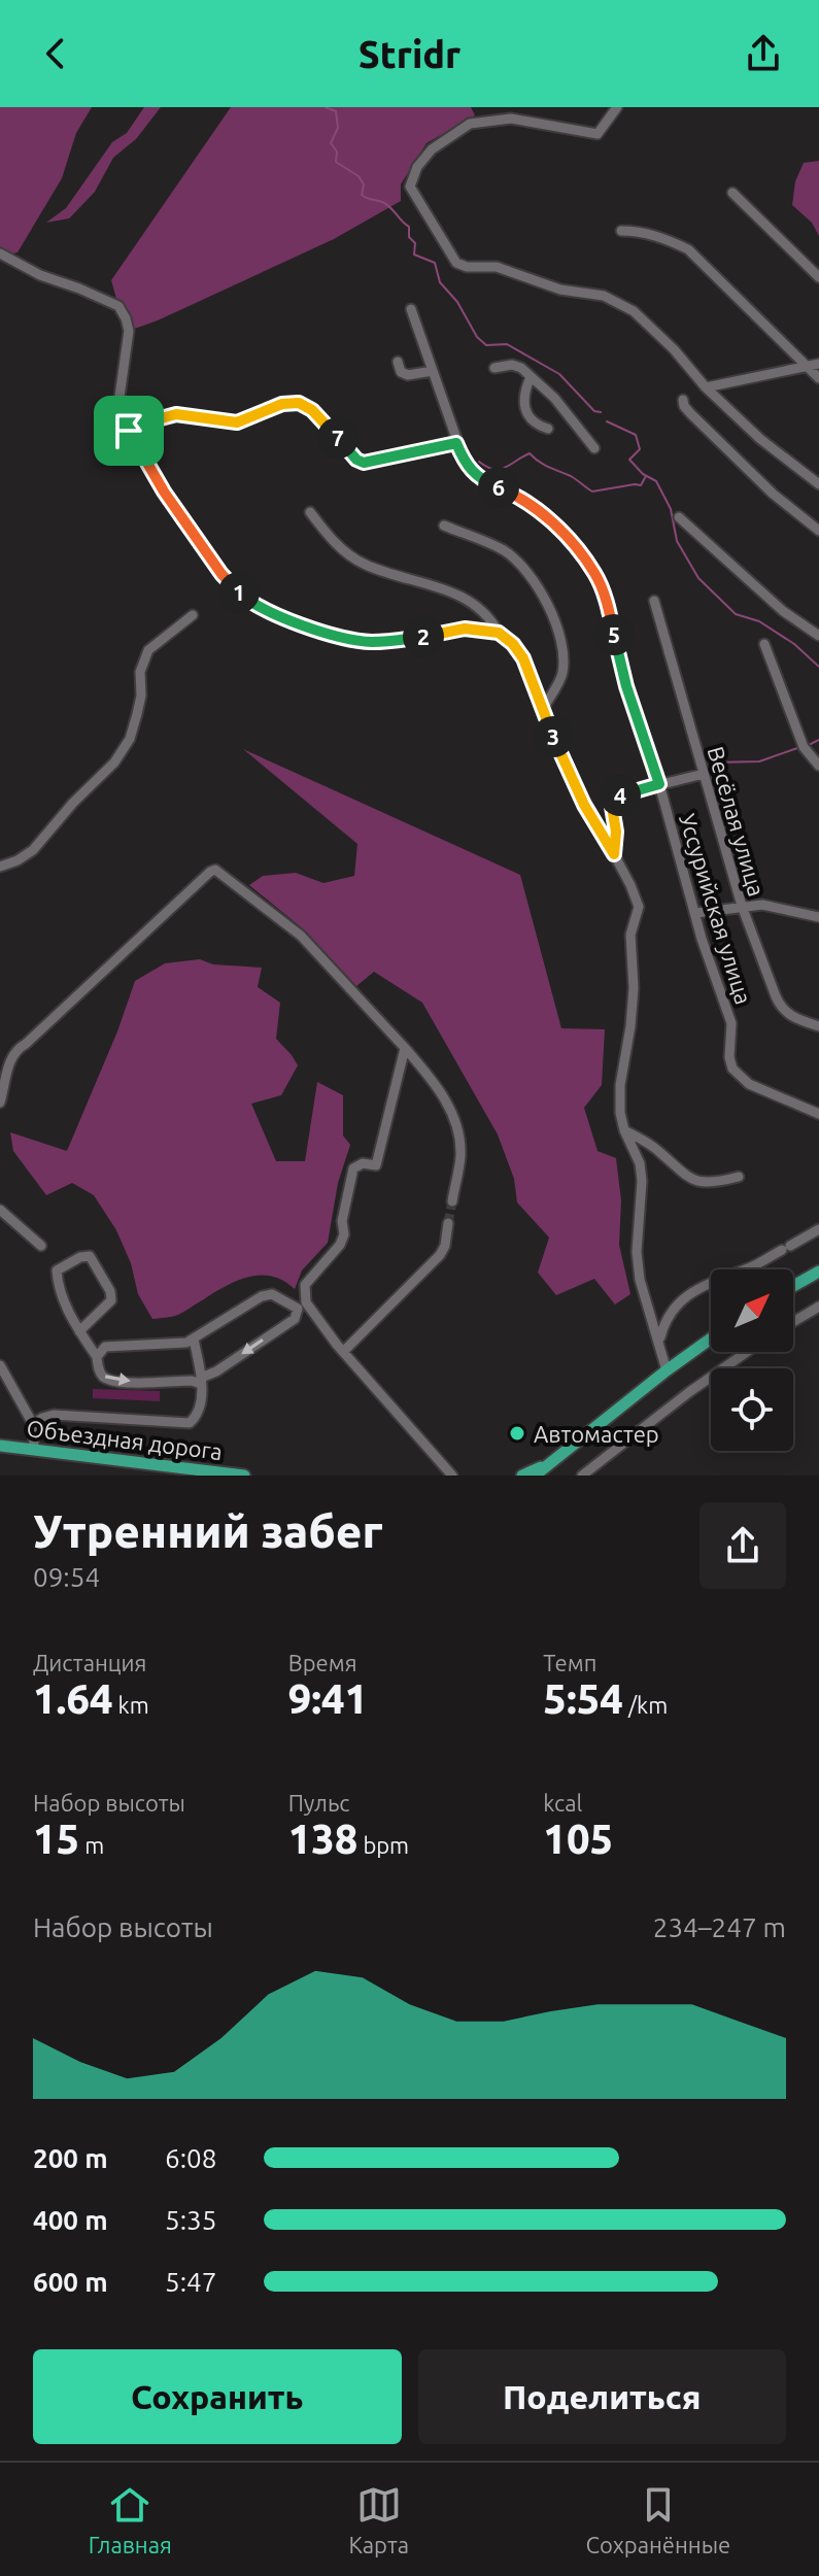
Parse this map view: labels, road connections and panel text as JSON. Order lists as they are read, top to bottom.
{
  "streets": {
    "main road": ["Объездная дорога"],
    "street": ["Весёлая улица", "Уссурийская улица"]
  },
  "places": ["Автомастер"],
  "north": "top right",
  "page": {
    "header": "Stridr",
    "pins": [
      "7",
      "6",
      "1",
      "5",
      "2",
      "3",
      "4"
    ],
    "heading": ["Утренний забег", "09:54"],
    "stats": [
      ["Дистанция", "1.64 km"],
      ["Время", "9:41"],
      ["Темп", "5:54 /km"],
      ["Набор высоты", "15 m"],
      ["Пульс", "138 bpm"],
      ["kcal", "105"]
    ],
    "chart": ["Набор высоты", "234–247 m"],
    "list": [
      {
        "name": "200 m",
        "note": "6:08"
      },
      {
        "name": "400 m",
        "note": "5:35"
      },
      {
        "name": "600 m",
        "note": "5:47"
      }
    ],
    "buttons": ["Сохранить", "Поделиться"],
    "tabs": ["Главная", "Карта", "Сохранённые"]
  }
}
